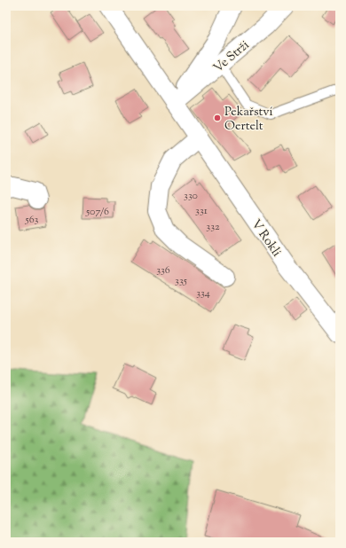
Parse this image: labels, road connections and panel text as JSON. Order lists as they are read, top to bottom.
{
  "streets": {
    "street": ["Ve Strži", "V Rokli"]
  },
  "crossings": [
    ["Ve Strži", "V Rokli"]
  ],
  "places": ["Pekařství Oertelt"],
  "house_numbers": [
    "330",
    "331",
    "507/6",
    "563",
    "332",
    "336",
    "335",
    "334"
  ]
}
